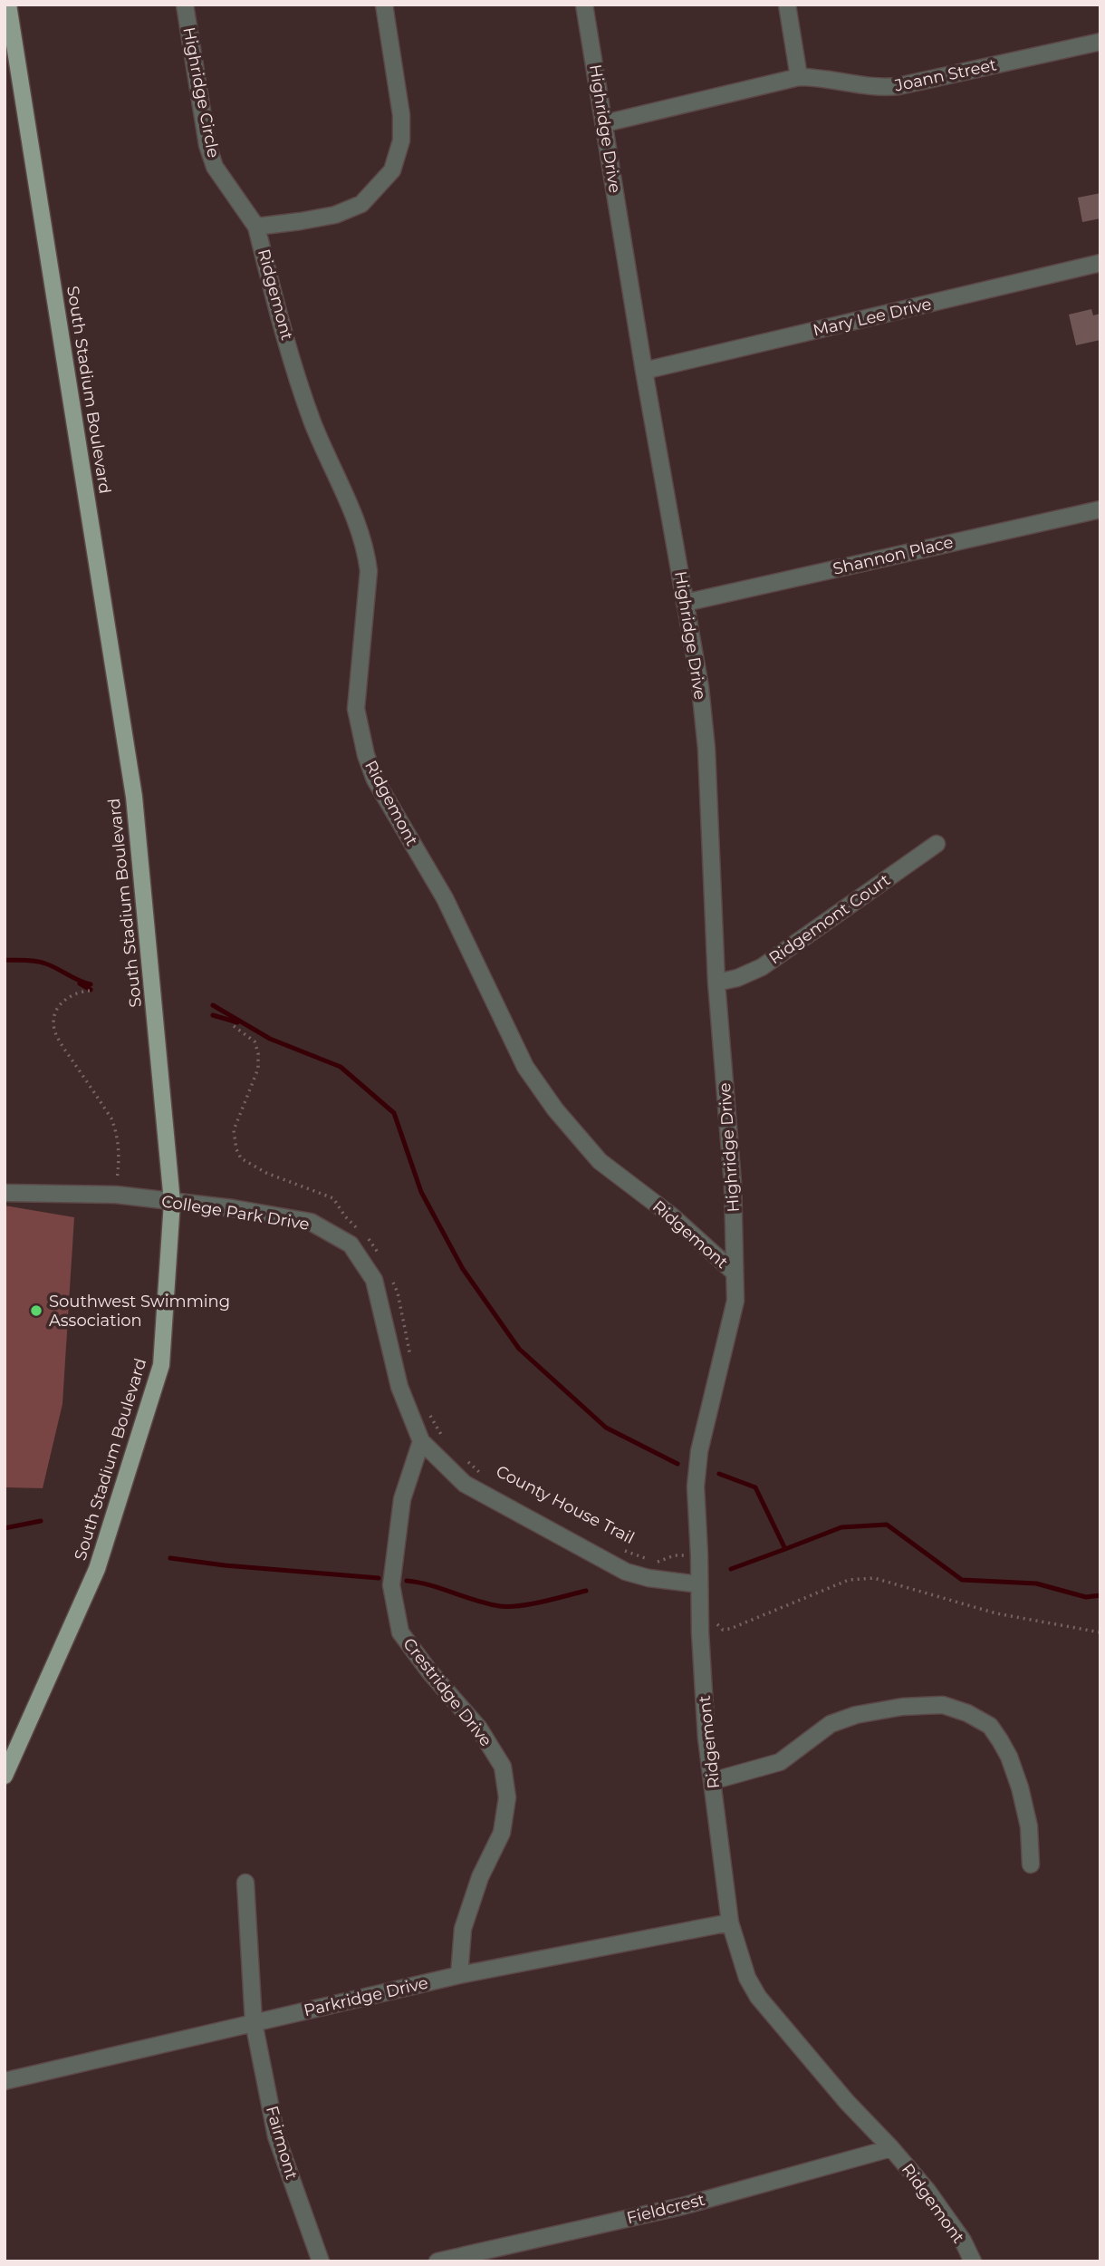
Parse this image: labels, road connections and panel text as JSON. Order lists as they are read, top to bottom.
{
  "streets": {
    "main road": ["South Stadium Boulevard"],
    "street": [
      "Joann Street",
      "Highridge Circle",
      "Highridge Drive",
      "Ridgemont",
      "Mary Lee Drive",
      "Shannon Place",
      "Ridgemont Court",
      "College Park Drive",
      "Crestridge Drive",
      "Parkridge Drive",
      "Fairmont",
      "Fieldcrest"
    ],
    "path": ["County House Trail"]
  },
  "crossings": [
    ["Joann Street", "Highridge Drive"],
    ["Highridge Circle", "Ridgemont"],
    ["Highridge Drive", "Ridgemont"],
    ["Highridge Drive", "Mary Lee Drive"],
    ["Highridge Drive", "Shannon Place"],
    ["Highridge Drive", "Ridgemont Court"],
    ["Ridgemont", "College Park Drive"],
    ["Ridgemont", "Parkridge Drive"],
    ["Ridgemont", "Fieldcrest"],
    ["South Stadium Boulevard", "College Park Drive"],
    ["College Park Drive", "Crestridge Drive"],
    ["Crestridge Drive", "Parkridge Drive"],
    ["Parkridge Drive", "Fairmont"]
  ],
  "places": ["Southwest Swimming Association"]
}
